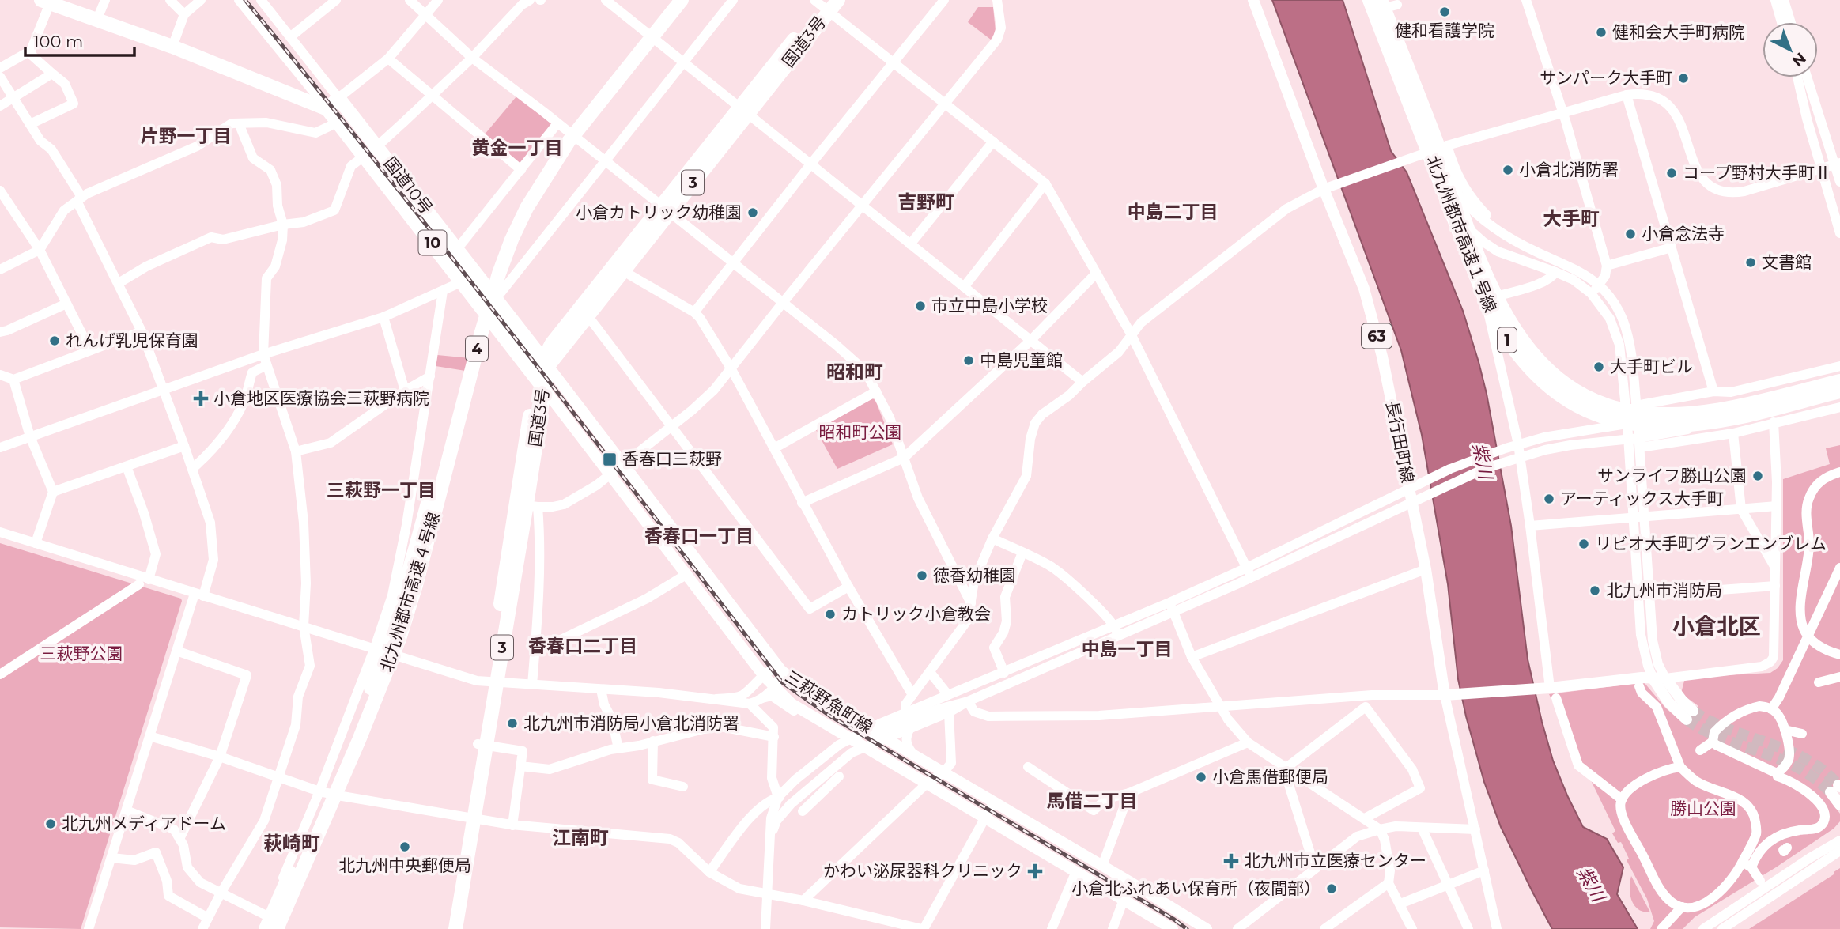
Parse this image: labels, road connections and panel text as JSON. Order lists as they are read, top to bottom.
{
  "streets": {
    "highway": [
      "国道3号",
      "3",
      "国道10号",
      "北九州都市高速１号線",
      "10",
      "1",
      "4",
      "北九州都市高速４号線"
    ],
    "main road": ["63", "長行田町線", "三萩野魚町線"]
  },
  "crossings": [
    ["国道3号", "国道10号"],
    ["国道3号", "三萩野魚町線"],
    ["国道10号", "三萩野魚町線"],
    ["北九州都市高速１号線", "1"]
  ],
  "districts": [
    "片野一丁目",
    "黄金一丁目",
    "吉野町",
    "中島二丁目",
    "大手町",
    "昭和町",
    "三萩野一丁目",
    "香春口一丁目",
    "小倉北区",
    "香春口二丁目",
    "中島一丁目",
    "馬借二丁目",
    "江南町",
    "萩崎町"
  ],
  "water": ["紫川"],
  "parks": ["昭和町公園", "三萩野公園", "勝山公園"],
  "places": {
    "other": [
      "健和看護学院",
      "健和会大手町病院",
      "サンパーク大手町",
      "小倉北消防署",
      "コープ野村大手町Ⅱ",
      "小倉カトリック幼稚園",
      "小倉念法寺",
      "文書館",
      "市立中島小学校",
      "れんげ乳児保育園",
      "中島児童館",
      "大手町ビル",
      "サンライフ勝山公園",
      "アーティックス大手町",
      "リビオ大手町グランエンブレム",
      "徳香幼稚園",
      "北九州市消防局",
      "カトリック小倉教会",
      "北九州市消防局小倉北消防署",
      "小倉馬借郵便局",
      "北九州メディアドーム",
      "北九州中央郵便局",
      "小倉北ふれあい保育所（夜間部）"
    ],
    "health": ["小倉地区医療協会三萩野病院", "北九州市立医療センター", "かわい泌尿器科クリニック"],
    "transit": ["香春口三萩野"]
  },
  "scale_bar": "100 m",
  "north": "bottom right"
}
